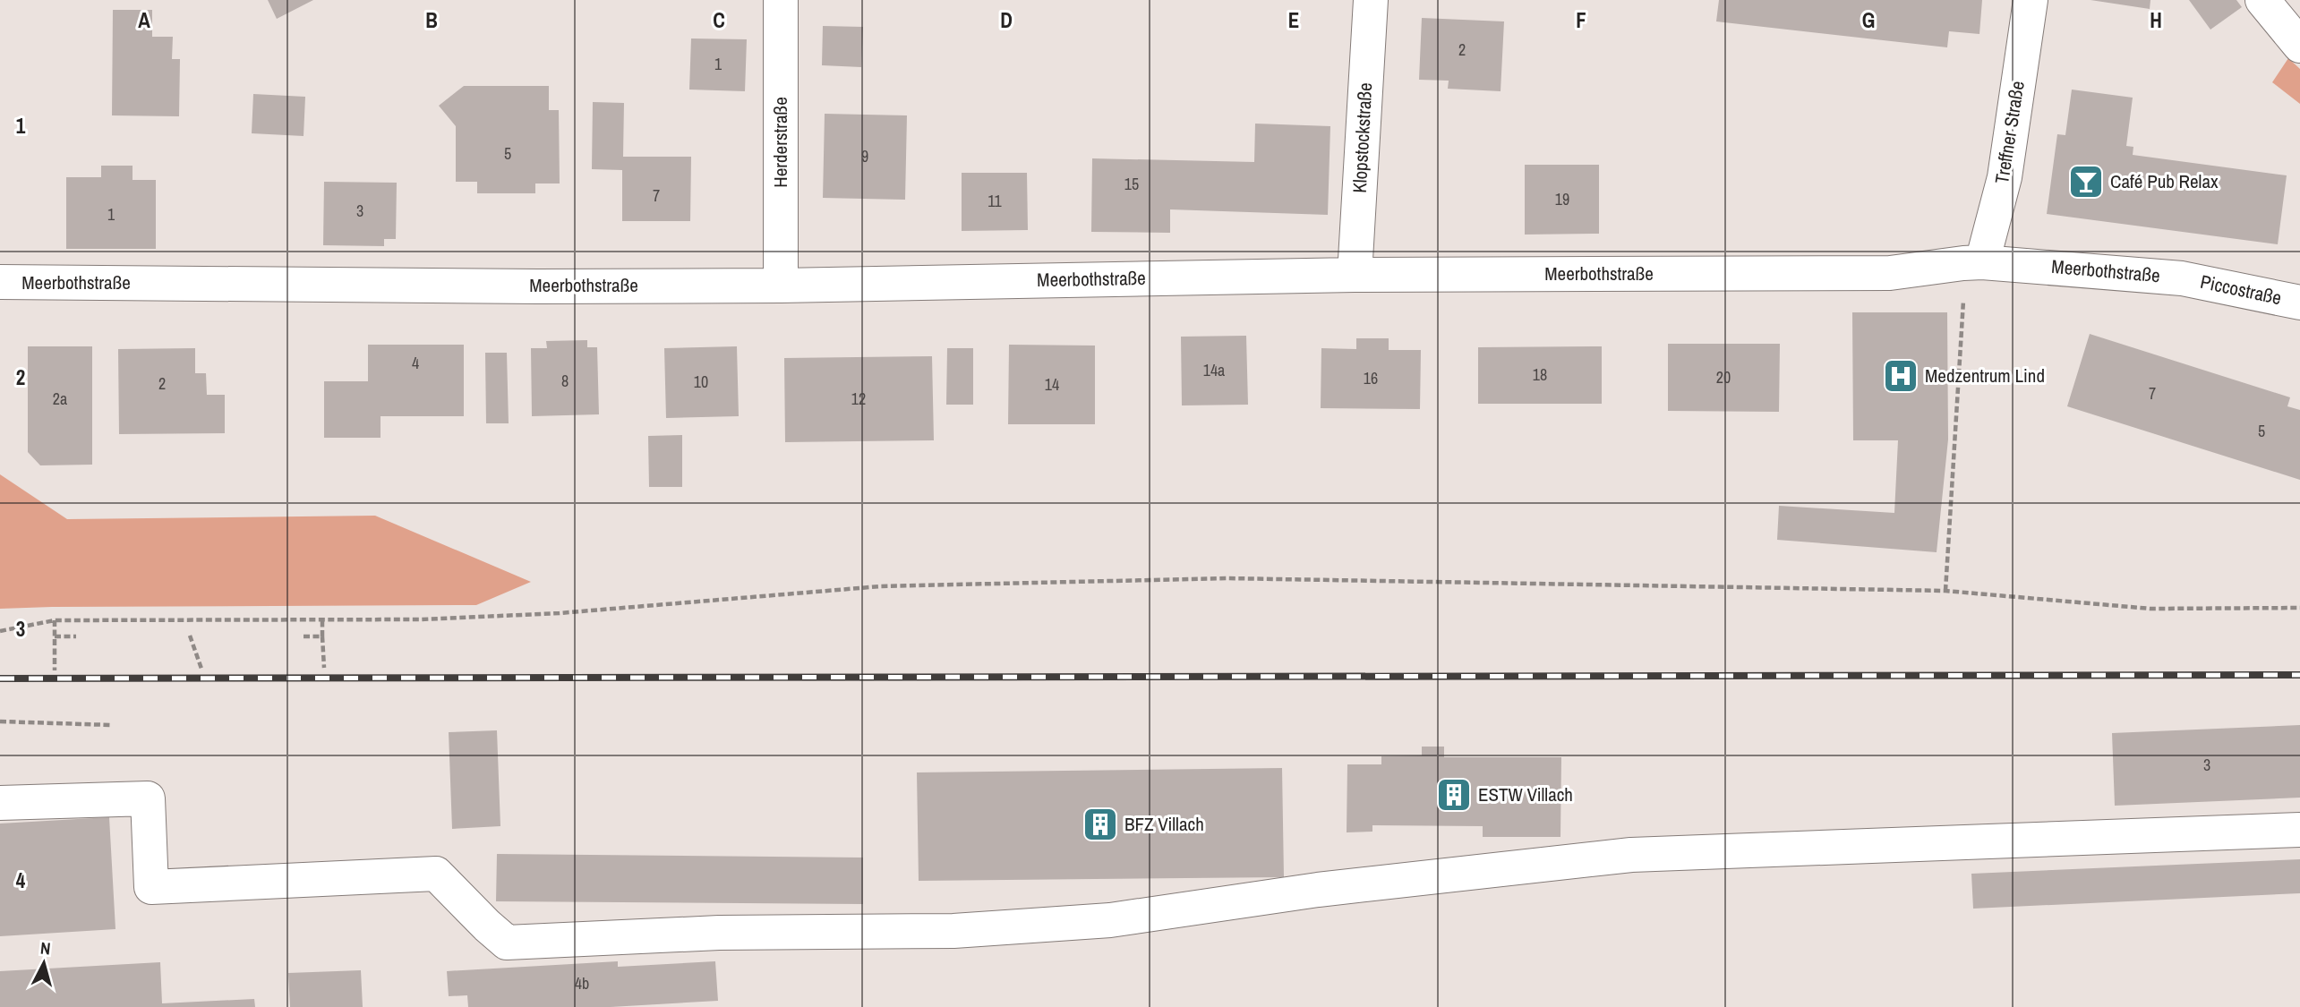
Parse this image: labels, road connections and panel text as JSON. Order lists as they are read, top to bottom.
{
  "streets": {
    "street": [
      "Treffner Straße",
      "Klopstockstraße",
      "Herderstraße",
      "Meerbothstraße",
      "Piccostraße"
    ]
  },
  "crossings": [
    ["Treffner Straße", "Meerbothstraße"],
    ["Klopstockstraße", "Meerbothstraße"],
    ["Herderstraße", "Meerbothstraße"],
    ["Meerbothstraße", "Piccostraße"]
  ],
  "places": {
    "bar": ["Café Pub Relax"],
    "hospital": ["Medzentrum Lind"],
    "building": ["ESTW Villach", "BFZ Villach"]
  },
  "house_numbers": [
    "2",
    "1",
    "5",
    "9",
    "15",
    "7",
    "19",
    "11",
    "3",
    "1",
    "4",
    "14a",
    "18",
    "20",
    "16",
    "8",
    "10",
    "2",
    "14",
    "7",
    "2a",
    "12",
    "5",
    "3",
    "4b"
  ],
  "north": "top",
  "grid": {
    "columns": [
      "A",
      "B",
      "C",
      "D",
      "E",
      "F",
      "G",
      "H"
    ],
    "rows": [
      "1",
      "2",
      "3",
      "4"
    ]
  }
}
